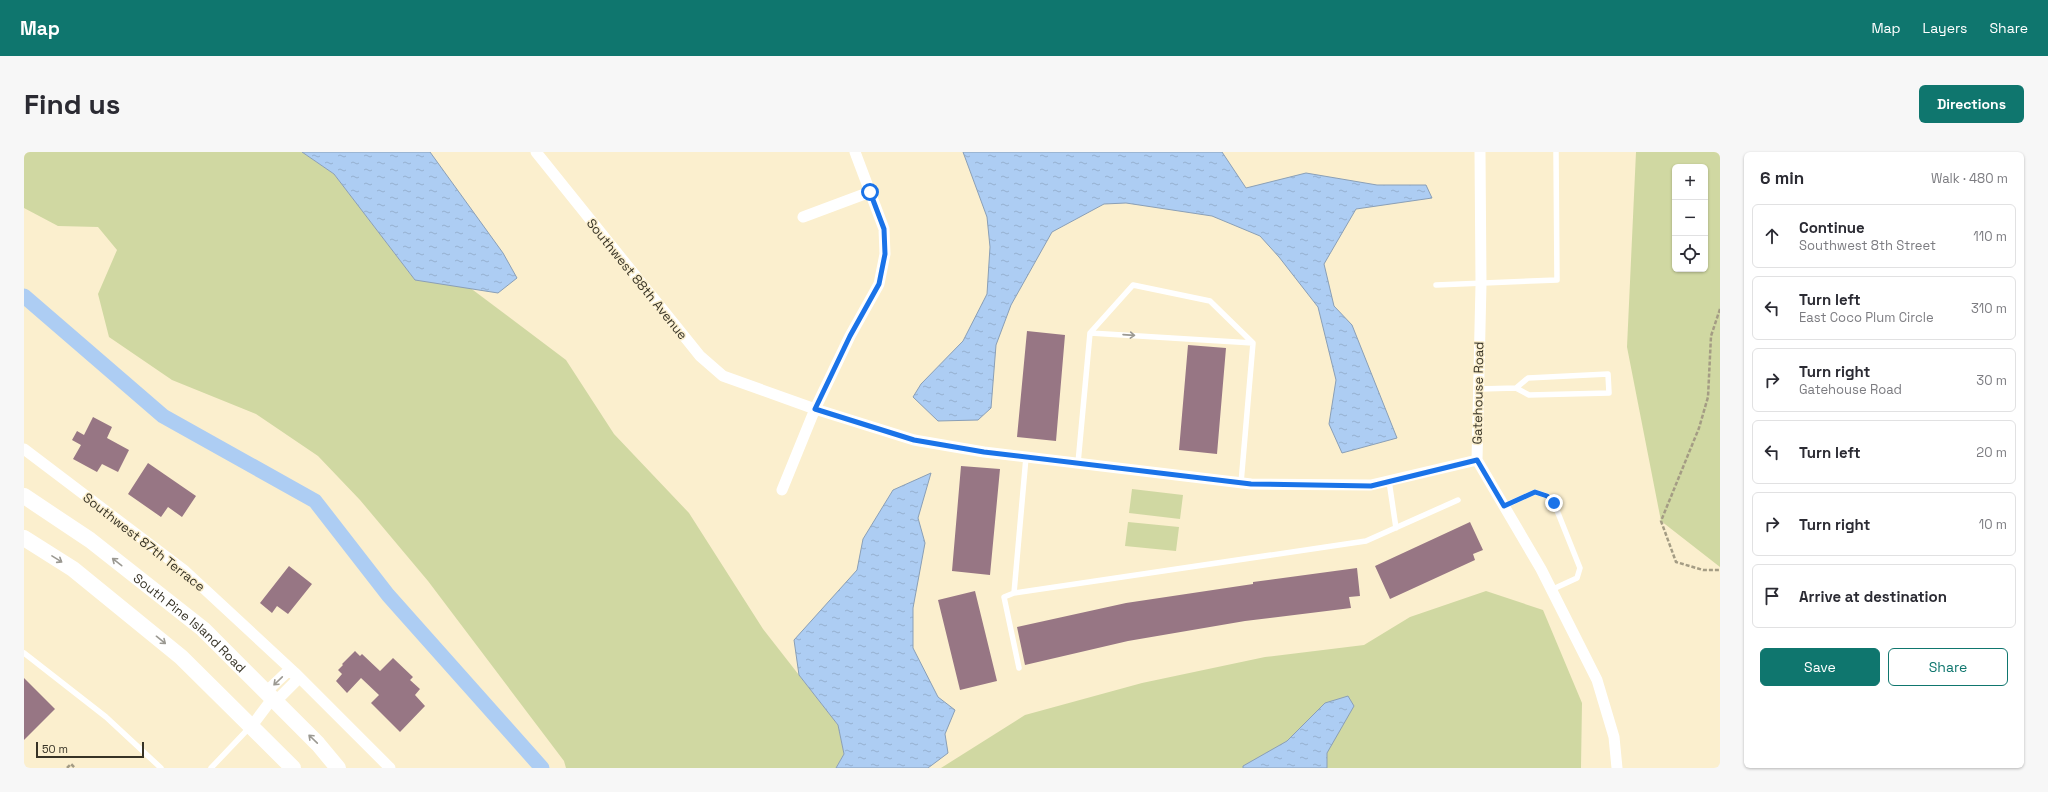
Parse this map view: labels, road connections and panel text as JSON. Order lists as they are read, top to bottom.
{
  "streets": {
    "main road": ["South Pine Island Road"],
    "street": ["Southwest 88th Avenue", "Gatehouse Road", "Southwest 87th Terrace"]
  },
  "crossings": [
    ["Southwest 88th Avenue", "Gatehouse Road"]
  ],
  "scale_bar": "50 m",
  "page": {
    "header": "Map",
    "nav": ["Map", "Layers", "Share"],
    "buttons": [
      "Directions",
      ["Save", "Share"]
    ],
    "title": "Find us",
    "heading": ["6 min", "Walk · 480 m"],
    "map_buttons": ["+", "−"],
    "list": [
      ["Continue", "Southwest 8th Street", "110 m"],
      ["Turn left", "East Coco Plum Circle", "310 m"],
      ["Turn right", "Gatehouse Road", "30 m"],
      ["Turn left", "20 m"],
      ["Turn right", "10 m"],
      "Arrive at destination"
    ],
    "scale": "50 m"
  }
}
